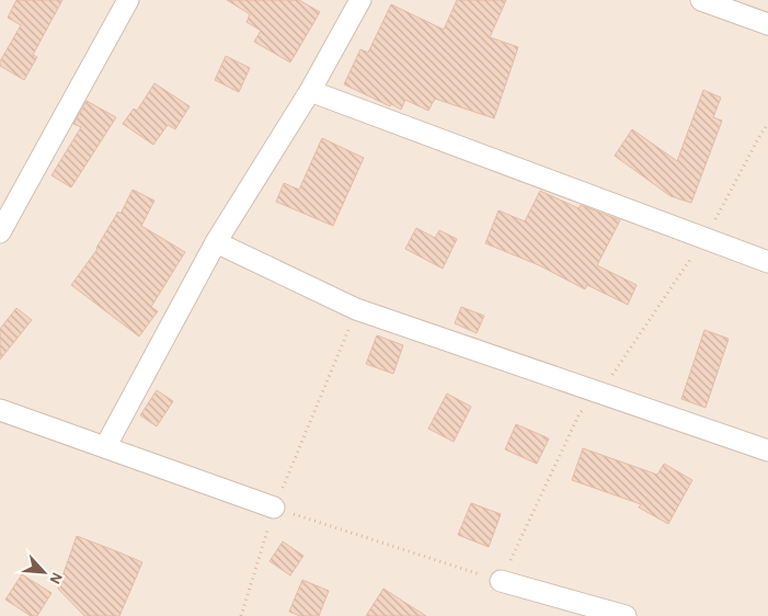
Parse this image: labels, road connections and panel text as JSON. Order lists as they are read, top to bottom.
{
  "north": "bottom right"
}
